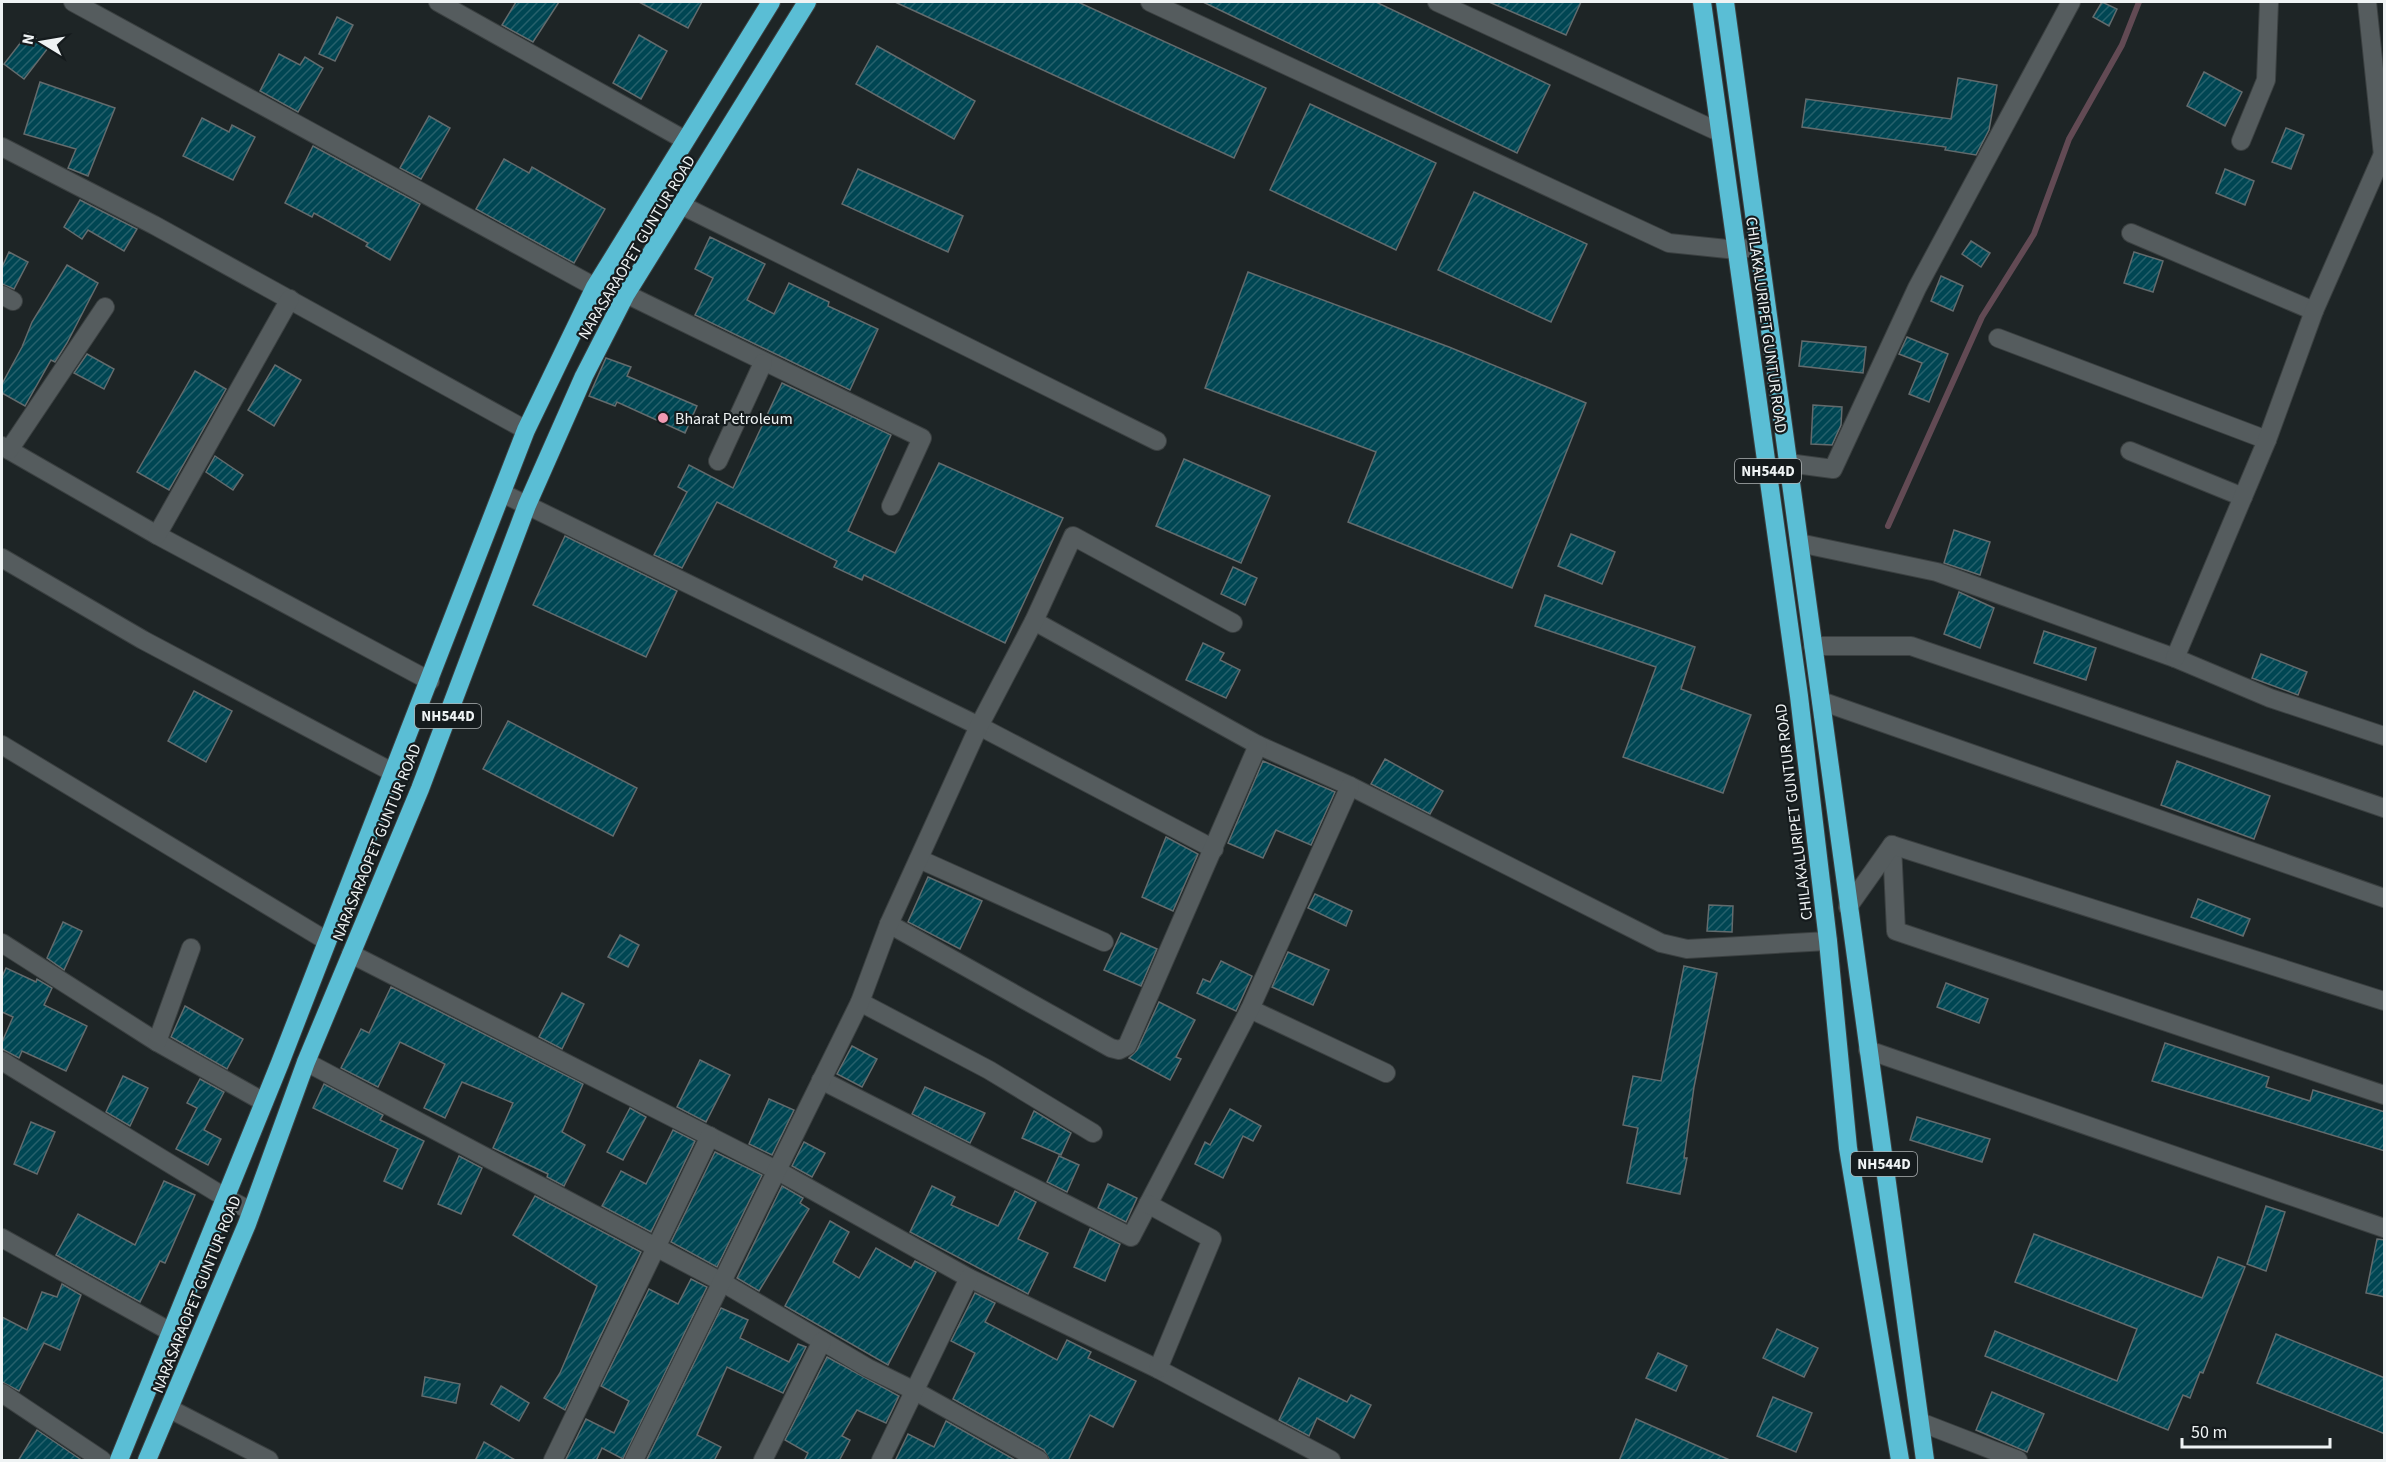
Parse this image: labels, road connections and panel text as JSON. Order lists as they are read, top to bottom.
{
  "streets": {
    "highway": ["NARASARAOPET GUNTUR ROAD", "CHILAKALURIPET GUNTUR ROAD", "NH544D"]
  },
  "crossings": [
    ["CHILAKALURIPET GUNTUR ROAD", "NH544D"]
  ],
  "places": ["Bharat Petroleum"],
  "scale_bar": "50 m",
  "north": "left"
}
